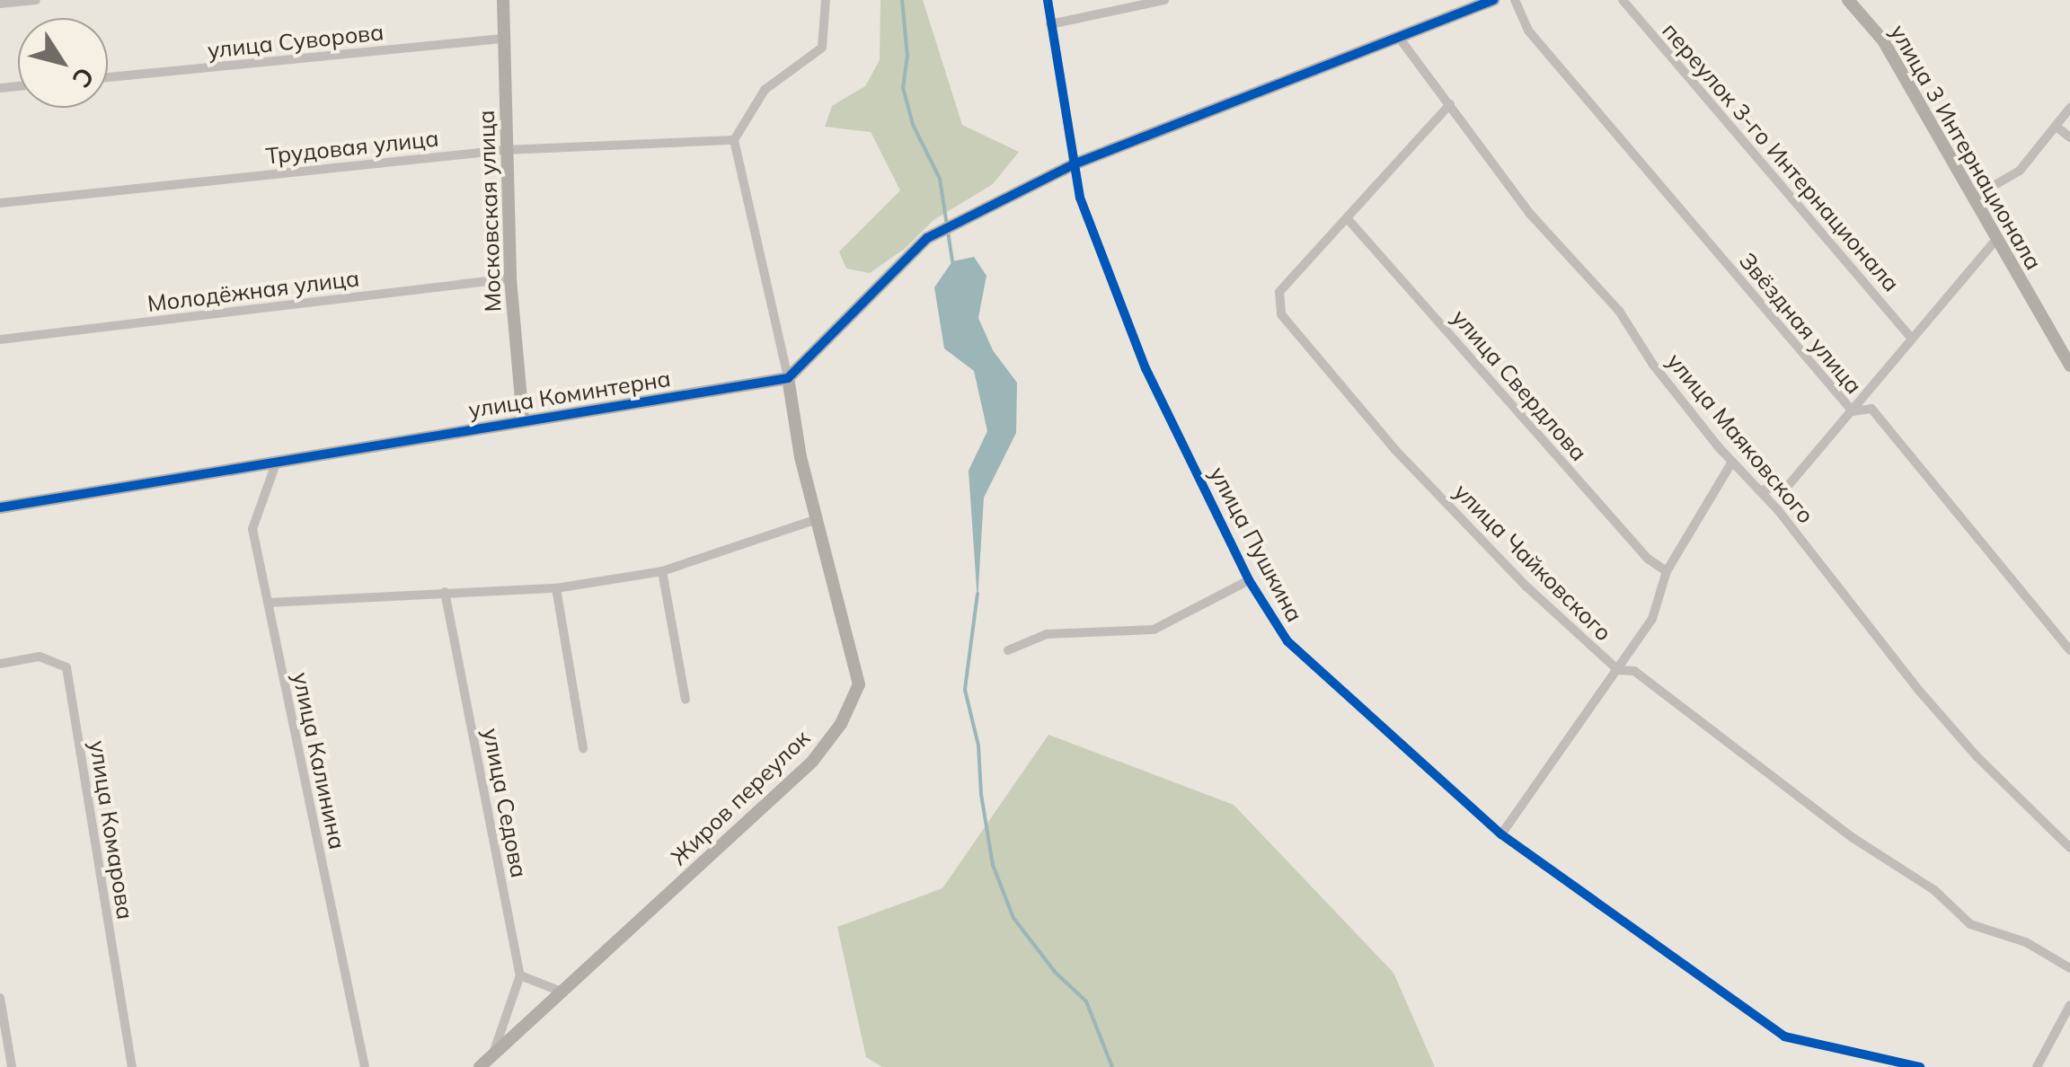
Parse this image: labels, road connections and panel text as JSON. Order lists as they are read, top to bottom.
{
  "streets": {
    "street": [
      "улица Суворова",
      "Трудовая улица",
      "улица 3 Интернационала",
      "переулок 3-го Интернационала",
      "Московская улица",
      "Молодёжная улица",
      "Звёздная улица",
      "улица Свердлова",
      "улица Коминтерна",
      "улица Маяковского",
      "улица Пушкина",
      "улица Чайковского",
      "улица Калинина",
      "Жиров переулок",
      "улица Седова",
      "улица Комарова"
    ]
  },
  "crossings": [
    ["улица Суворова", "Московская улица"],
    ["Трудовая улица", "Московская улица"],
    ["Московская улица", "Молодёжная улица"],
    ["Московская улица", "улица Коминтерна"],
    ["улица Свердлова", "улица Чайковского"],
    ["улица Коминтерна", "улица Калинина"],
    ["улица Коминтерна", "Жиров переулок"],
    ["улица Маяковского", "улица Чайковского"]
  ],
  "north": "bottom right"
}
